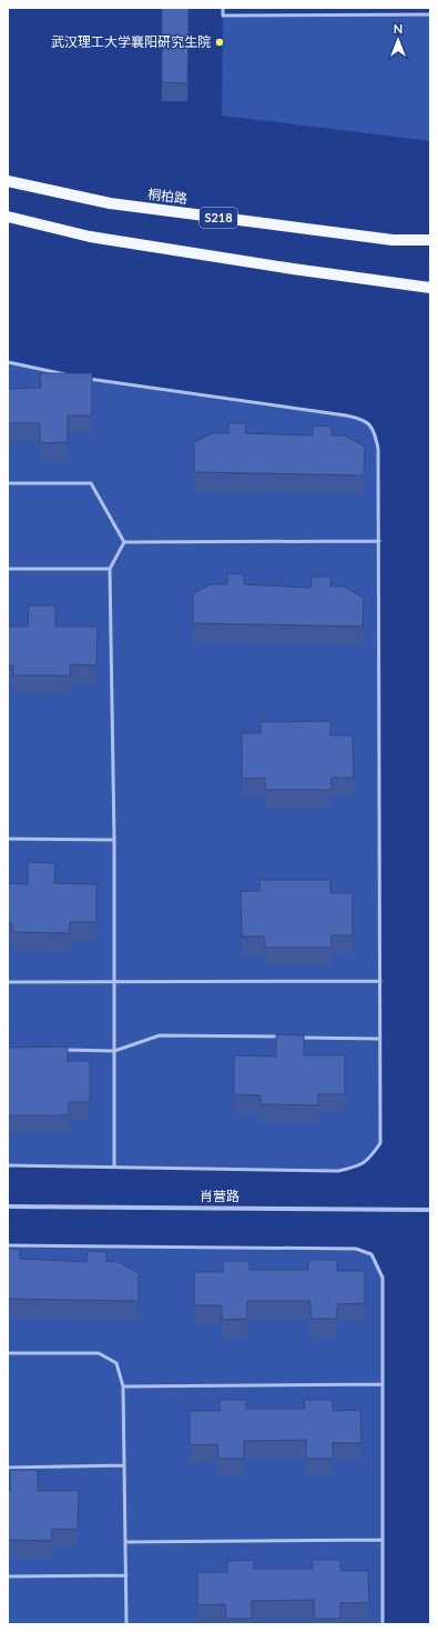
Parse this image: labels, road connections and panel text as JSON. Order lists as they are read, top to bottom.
{
  "streets": {
    "main road": ["桐柏路", "S218"],
    "street": ["肖营路"]
  },
  "places": ["武汉理工大学襄阳研究生院"],
  "north": "top"
}
